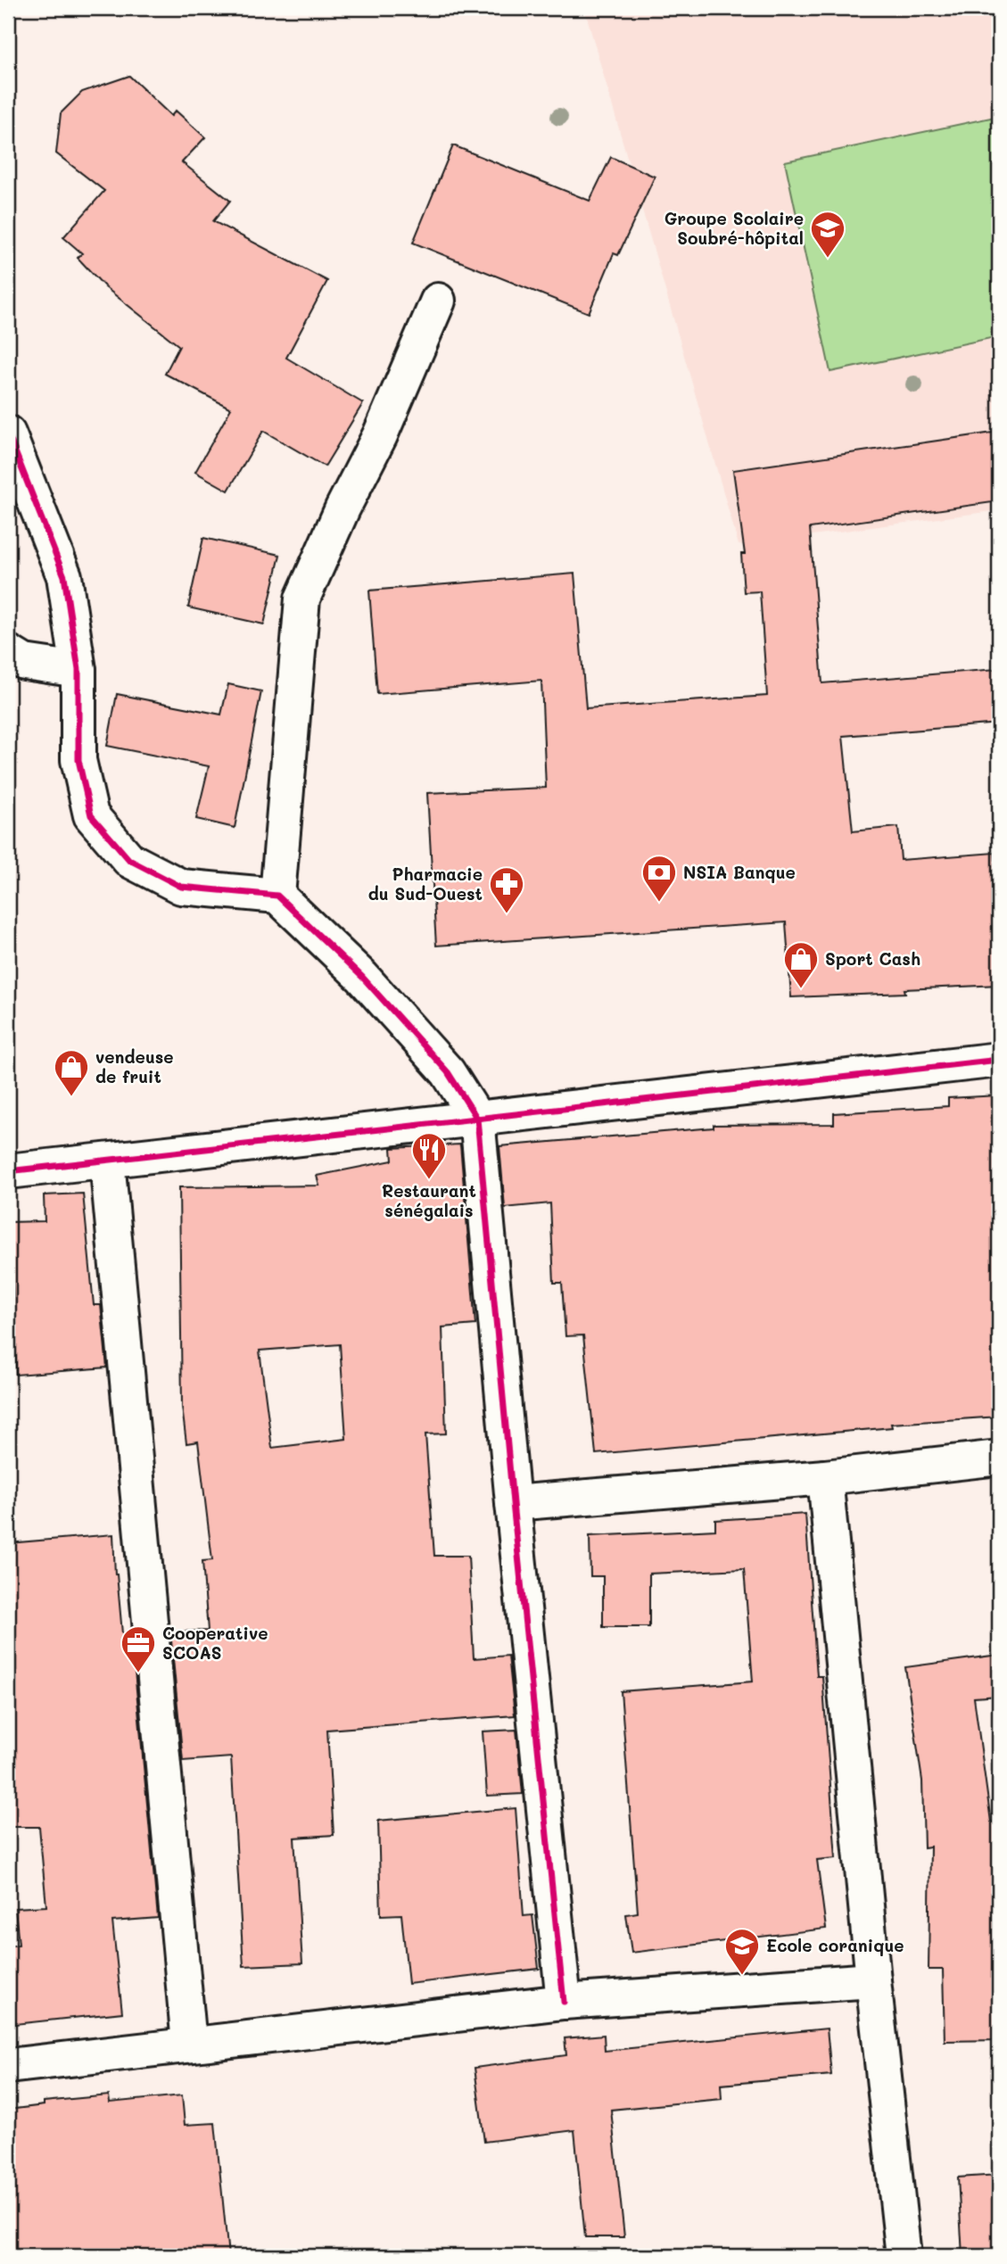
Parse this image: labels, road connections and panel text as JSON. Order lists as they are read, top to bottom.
{
  "places": {
    "school or university": ["Groupe Scolaire Soubré-hôpital", "Ecole coranique"],
    "bank": ["NSIA Banque"],
    "pharmacy": ["Pharmacie du Sud-Ouest"],
    "shop": ["Sport Cash", "vendeuse de fruit"],
    "restaurant": ["Restaurant sénégalais"],
    "office": ["Cooperative SCOAS"]
  }
}
